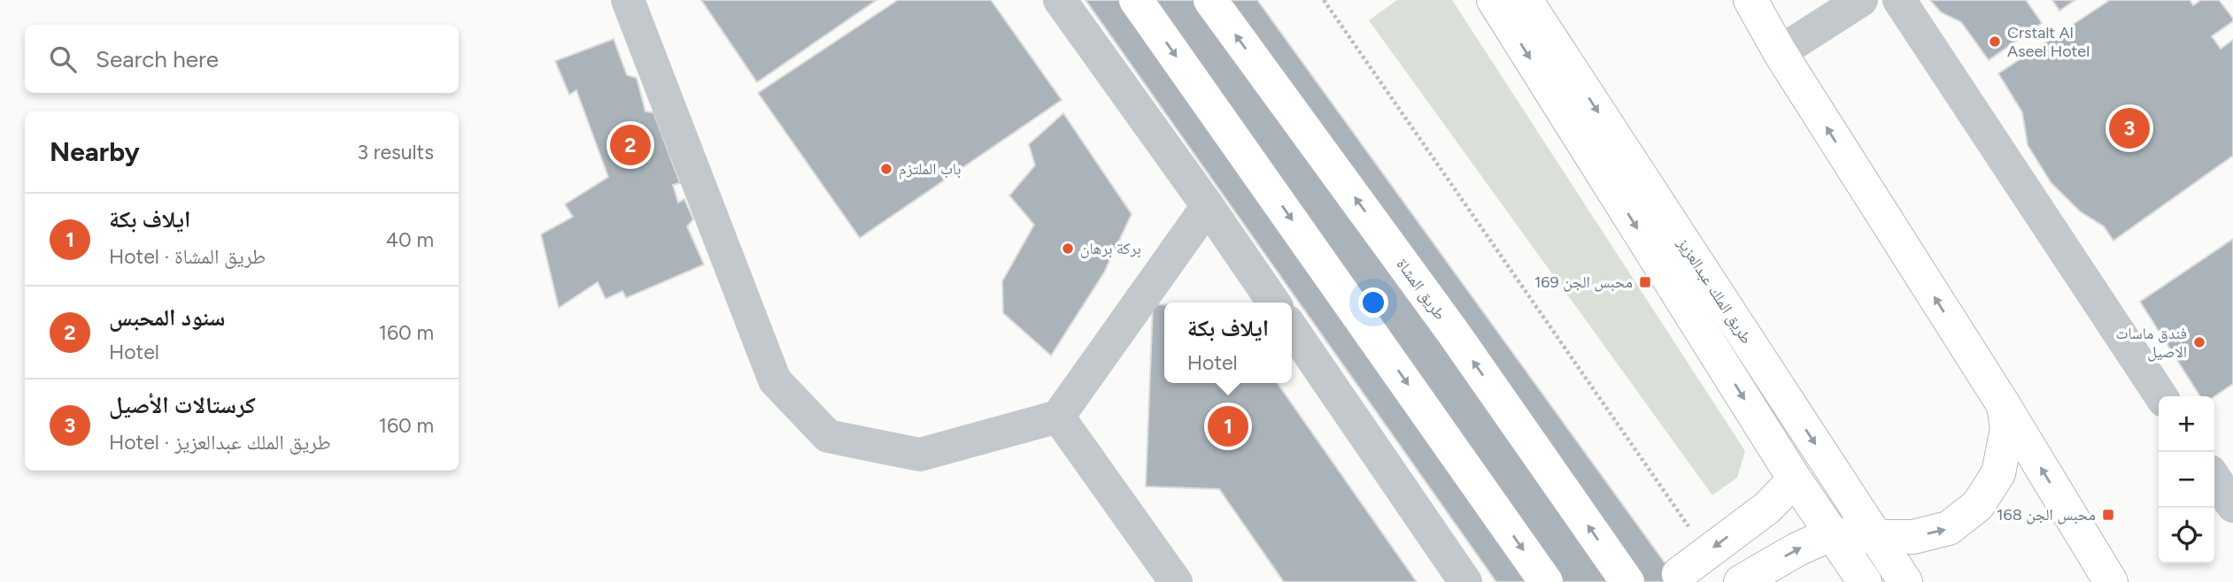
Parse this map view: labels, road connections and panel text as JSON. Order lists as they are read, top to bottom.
{
  "streets": {
    "main road": ["طريق المشاة", "طريق الملك عبدالعزيز"]
  },
  "places": {
    "other": [
      "Crstalt Al Aseel Hotel",
      "باب الملتزم",
      "بركة برهان",
      "فندق ماسات الاصيل"
    ],
    "transit": ["محبس الجن 169", "محبس الجن 168"]
  },
  "page": {
    "search": "Search here",
    "pins": ["3", "2", "1"],
    "heading": ["Nearby", "3 results"],
    "list": [
      {
        "mark": "1",
        "name": "ايلاف بكة",
        "note": "Hotel · طريق المشاة",
        "value": "40 m"
      },
      {
        "mark": "2",
        "name": "سنود المحبس",
        "note": "Hotel",
        "value": "160 m"
      },
      {
        "mark": "3",
        "name": "كرستالات الأصيل",
        "note": "Hotel · طريق الملك عبدالعزيز",
        "value": "160 m"
      }
    ],
    "popup": ["ايلاف بكة", "Hotel"],
    "map_buttons": ["+", "−"]
  }
}
